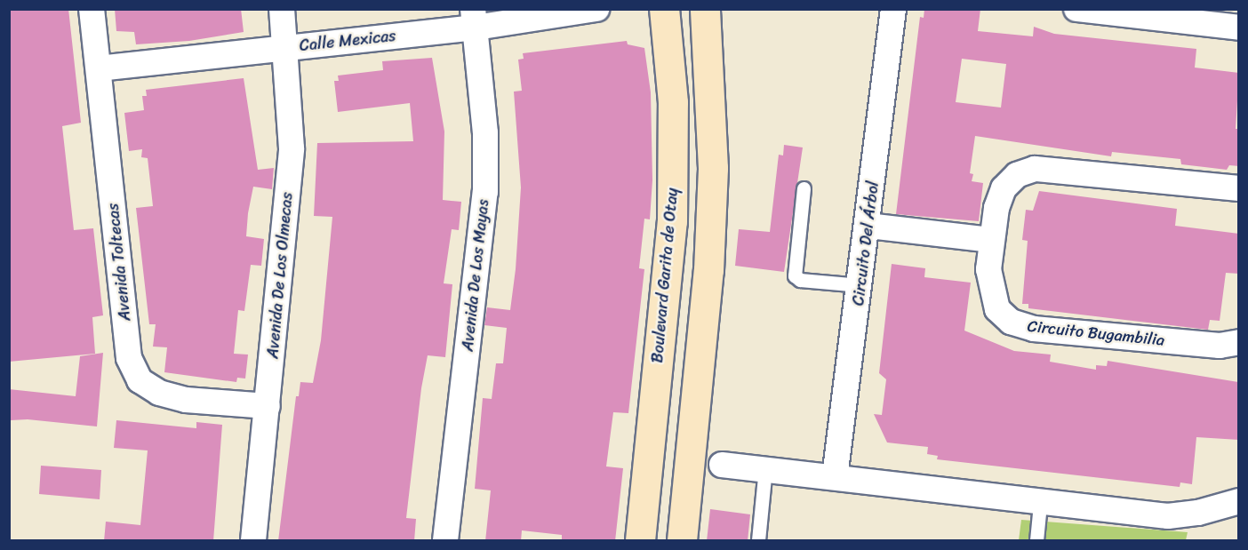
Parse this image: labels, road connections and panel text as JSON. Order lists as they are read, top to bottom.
{
  "streets": {
    "main road": ["Boulevard Garita de Otay"],
    "street": [
      "Calle Mexicas",
      "Circuito Del Árbol",
      "Avenida Toltecas",
      "Avenida De Los Olmecas",
      "Avenida De Los Mayas",
      "Circuito Bugambilia"
    ]
  },
  "crossings": [
    ["Calle Mexicas", "Avenida Toltecas"],
    ["Calle Mexicas", "Avenida De Los Olmecas"],
    ["Calle Mexicas", "Avenida De Los Mayas"],
    ["Avenida Toltecas", "Avenida De Los Olmecas"]
  ]
}
